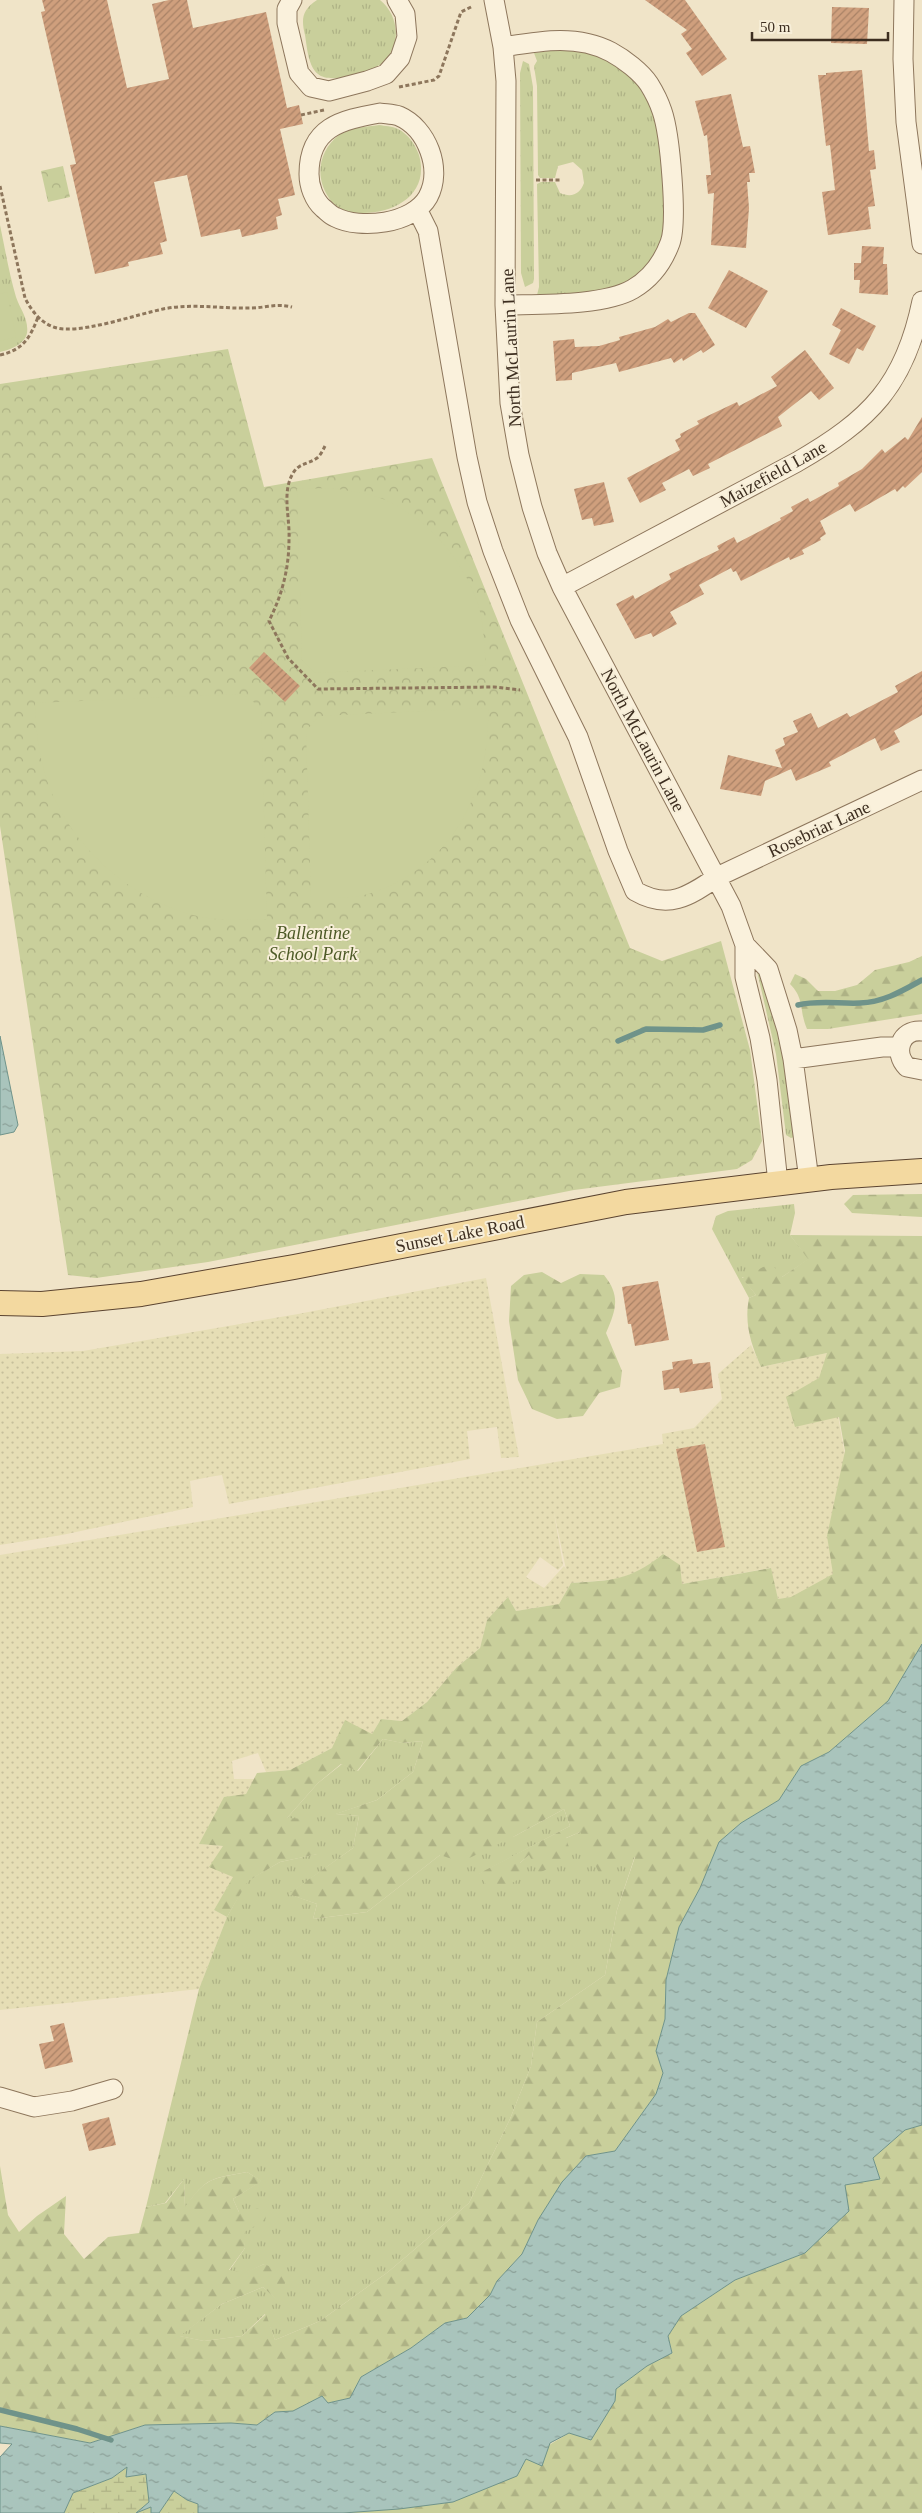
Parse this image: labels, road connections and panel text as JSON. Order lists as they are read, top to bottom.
{
  "streets": {
    "main road": ["Sunset Lake Road"],
    "street": ["North McLaurin Lane", "Maizefield Lane", "Rosebriar Lane"]
  },
  "crossings": [
    ["North McLaurin Lane", "Maizefield Lane"],
    ["North McLaurin Lane", "Rosebriar Lane"],
    ["North McLaurin Lane", "Sunset Lake Road"]
  ],
  "parks": ["Ballentine School Park"],
  "scale_bar": "50 m"
}
